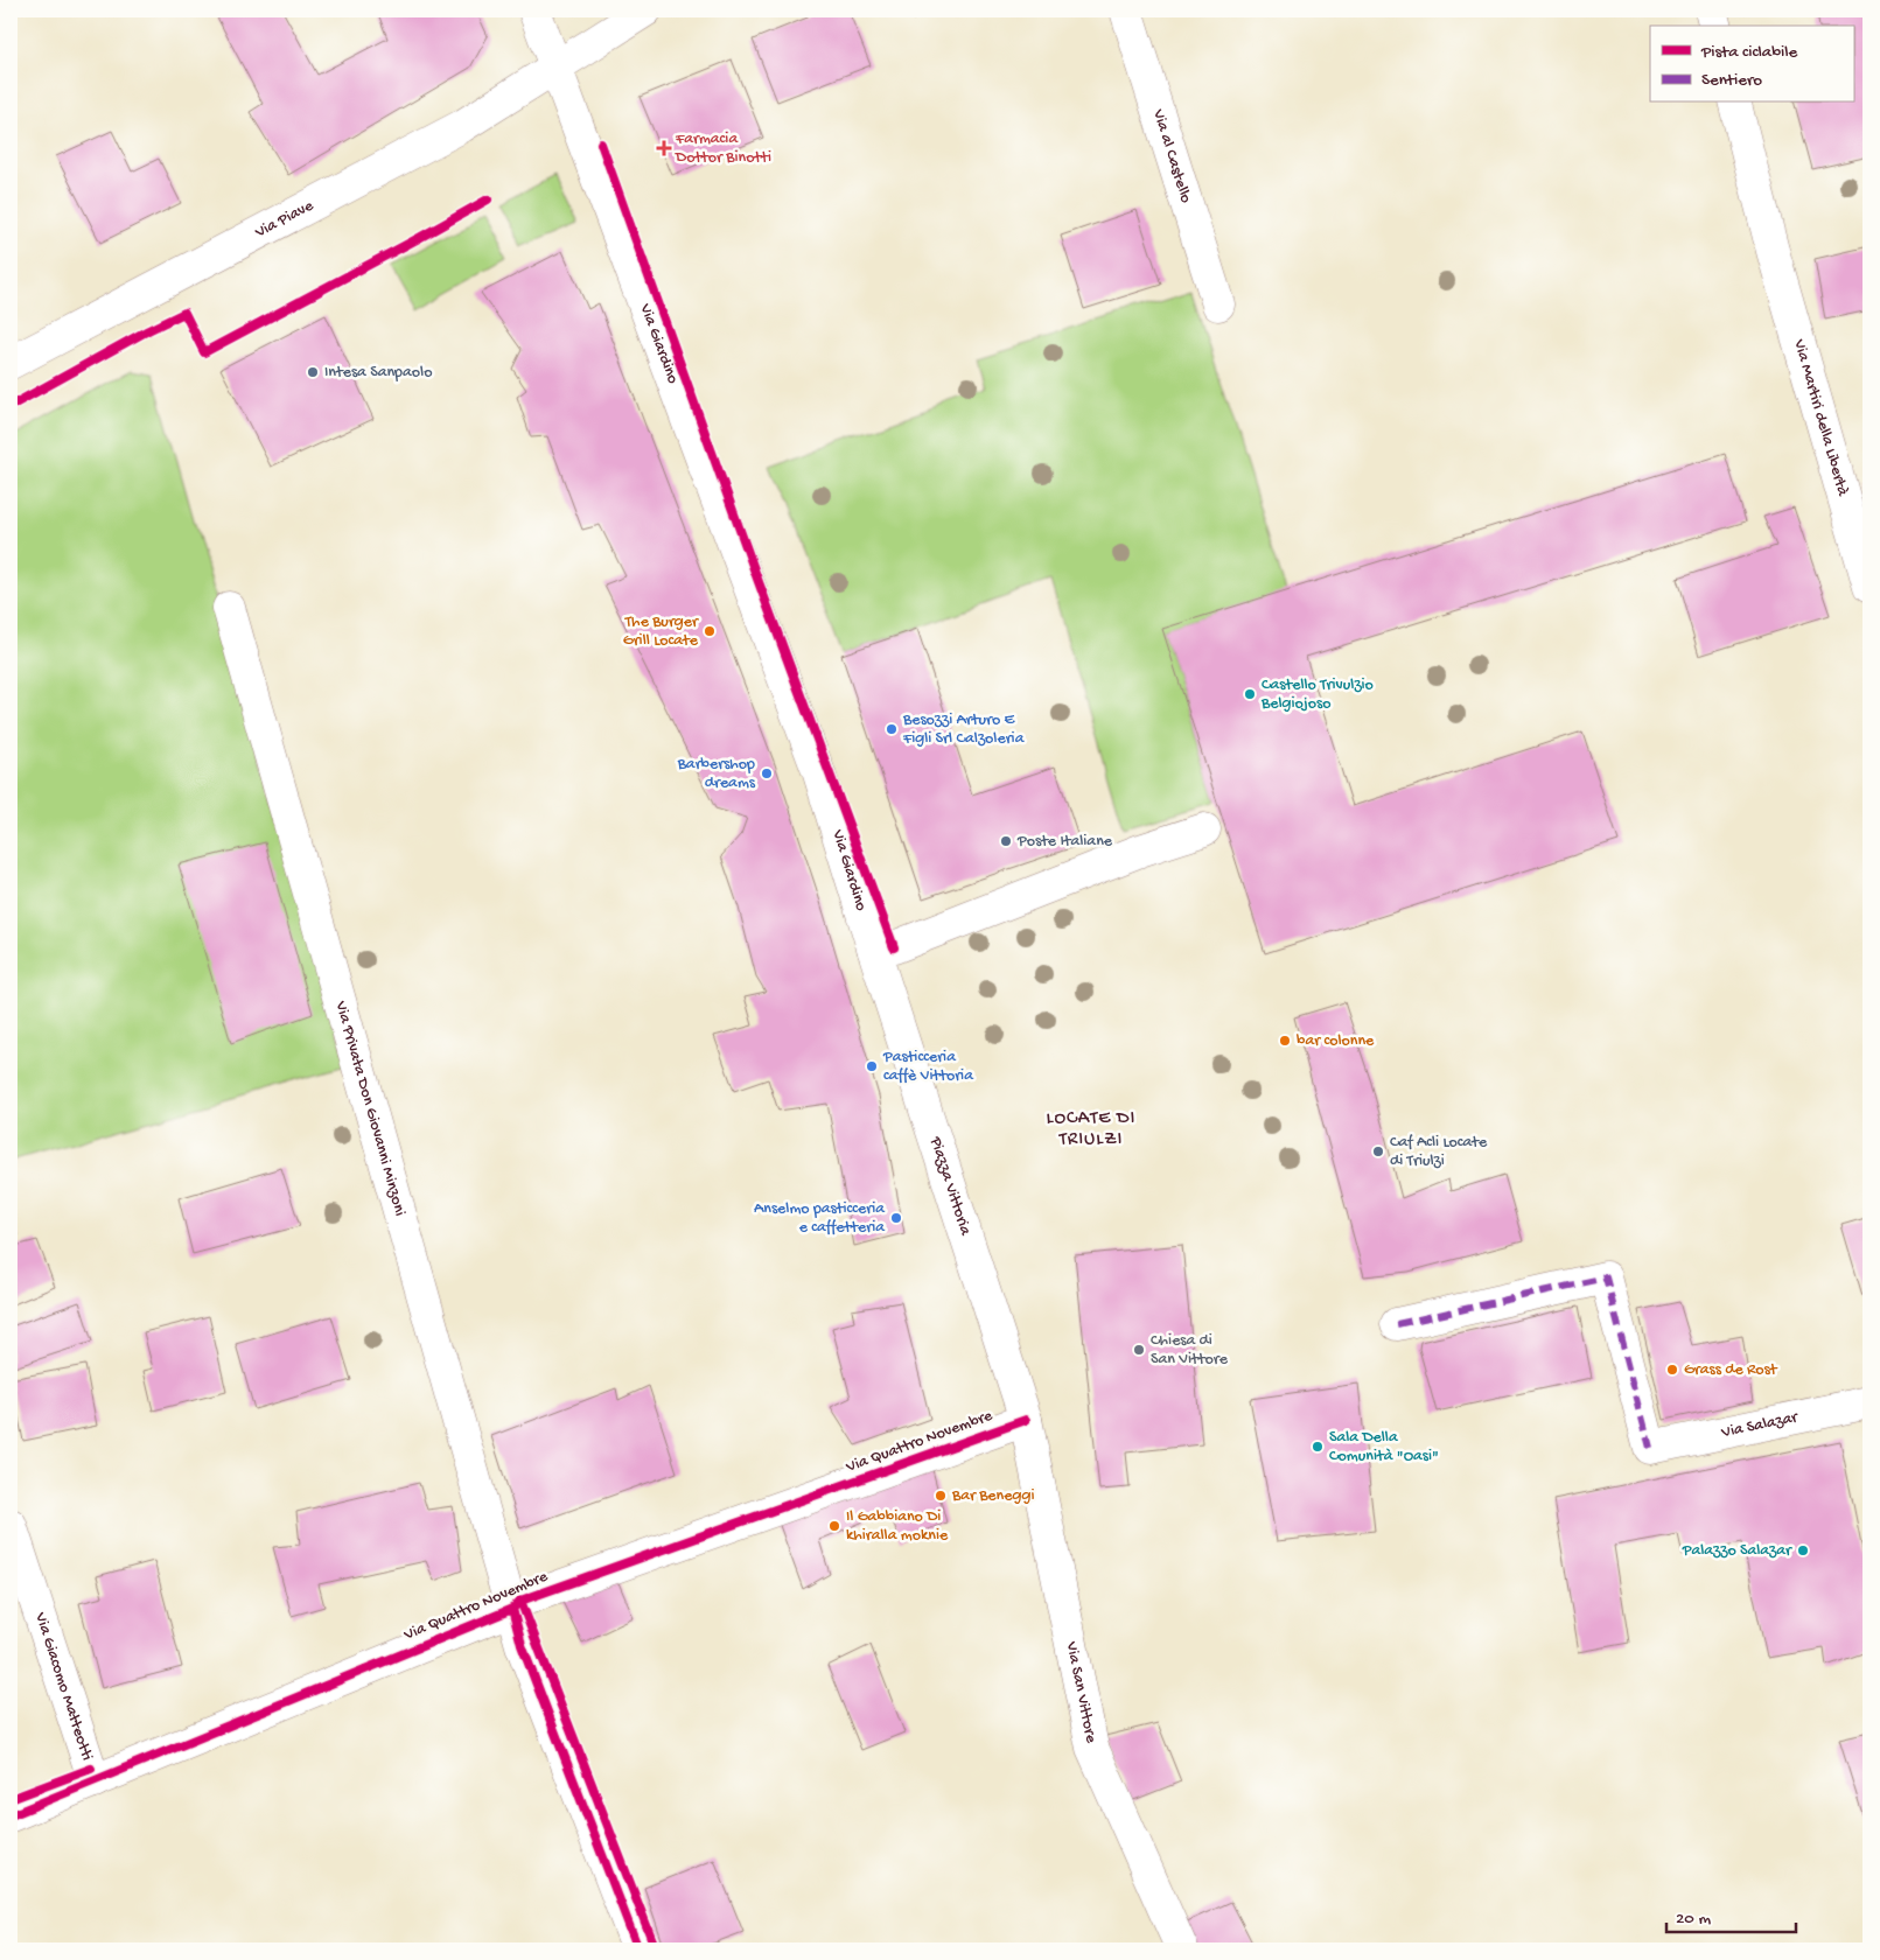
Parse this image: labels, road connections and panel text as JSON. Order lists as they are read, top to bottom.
{
  "streets": {
    "street": [
      "Via al Castello",
      "Via Piave",
      "Via Giardino",
      "Via Martiri della Libertà",
      "Via Privata Don Giovanni Minzoni",
      "Piazza Vittoria",
      "Via Salazar",
      "Via Quattro Novembre",
      "Via Giacomo Matteotti",
      "Via San Vittore"
    ]
  },
  "crossings": [
    ["Via Piave", "Via Giardino"],
    ["Via Giardino", "Piazza Vittoria"],
    ["Via Privata Don Giovanni Minzoni", "Via Quattro Novembre"],
    ["Piazza Vittoria", "Via Quattro Novembre"],
    ["Piazza Vittoria", "Via San Vittore"],
    ["Via Quattro Novembre", "Via Giacomo Matteotti"],
    ["Via Quattro Novembre", "Via San Vittore"]
  ],
  "districts": ["LOCATE DI TRIULZI"],
  "places": {
    "health": ["Farmacia Dottor Binotti"],
    "other": [
      "Intesa Sanpaolo",
      "The Burger Grill Locate",
      "Castello Trivulzio Belgiojoso",
      "Besozzi Arturo E Figli Srl Calzoleria",
      "Barbershop dreams",
      "Poste Italiane",
      "bar colonne",
      "Pasticceria caffè Vittoria",
      "Caf Acli Locate di Triulzi",
      "Anselmo pasticceria e caffetteria",
      "Chiesa di San Vittore",
      "Grass de Rost",
      "Sala Della Comunità \"Oasi\"",
      "Bar Beneggi",
      "Il Gabbiano Di khiralla moknie",
      "Palazzo Salazar"
    ]
  },
  "legend": ["Pista ciclabile", "Sentiero"],
  "scale_bar": "20 m"
}
